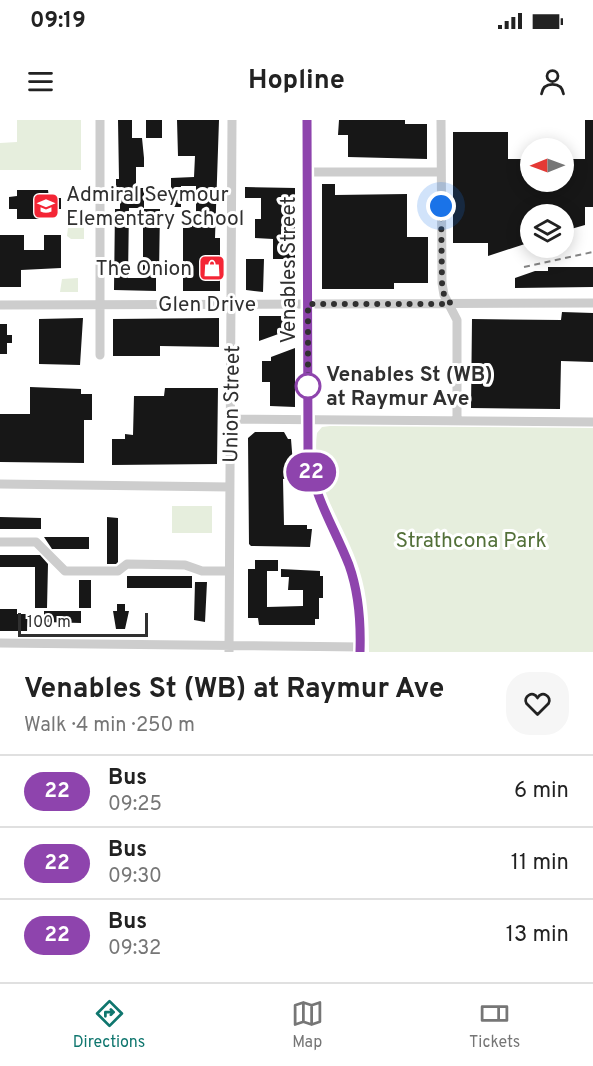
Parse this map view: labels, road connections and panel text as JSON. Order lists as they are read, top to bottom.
{
  "streets": {
    "main road": ["Venables Street"],
    "street": ["Glen Drive", "Union Street"]
  },
  "crossings": [
    ["Venables Street", "Glen Drive"],
    ["Glen Drive", "Union Street"]
  ],
  "parks": ["Strathcona Park"],
  "places": {
    "school or university": ["Admiral Seymour Elementary School"],
    "shop": ["The Onion"],
    "other": ["Venables St (WB) at Raymur Ave"]
  },
  "lines": ["bus line 22"],
  "scale_bar": "100 m",
  "north": "left",
  "page": {
    "status": "09:19",
    "header": "Hopline",
    "on_map": "22",
    "scale": "100 m",
    "heading": ["Venables St (WB) at Raymur Ave", "Walk · 4 min · 250 m"],
    "list": [
      {
        "mark": "22",
        "name": "Bus",
        "note": "09:25",
        "value": "6 min"
      },
      {
        "mark": "22",
        "name": "Bus",
        "note": "09:30",
        "value": "11 min"
      },
      {
        "mark": "22",
        "name": "Bus",
        "note": "09:32",
        "value": "13 min"
      }
    ],
    "tabs": ["Directions", "Map", "Tickets"]
  }
}
